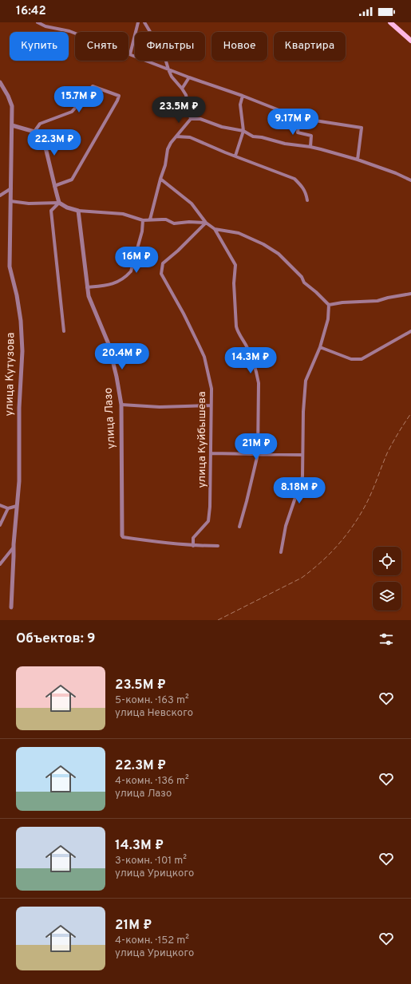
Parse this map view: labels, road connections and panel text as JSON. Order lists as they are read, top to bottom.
{
  "streets": {
    "street": ["улица Кутузова", "улица Лазо", "улица Куйбышева"]
  },
  "crossings": [
    ["улица Лазо", "улица Куйбышева"]
  ],
  "page": {
    "status": "16:42",
    "chip": [
      "Купить",
      "Снять",
      "Фильтры",
      "Новое",
      "Квартира"
    ],
    "price": [
      "15.7M ₽",
      "23.5M ₽",
      "9.17M ₽",
      "22.3M ₽",
      "16M ₽",
      "20.4M ₽",
      "14.3M ₽",
      "21M ₽",
      "8.18M ₽"
    ],
    "heading": "Объектов: 9",
    "list": [
      {
        "name": "23.5M ₽",
        "note": "5-комн. · 163 m² · улица Невского"
      },
      {
        "name": "22.3M ₽",
        "note": "4-комн. · 136 m² · улица Лазо"
      },
      {
        "name": "14.3M ₽",
        "note": "3-комн. · 101 m² · улица Урицкого"
      },
      {
        "name": "21M ₽",
        "note": "4-комн. · 152 m² · улица Урицкого"
      }
    ]
  }
}
